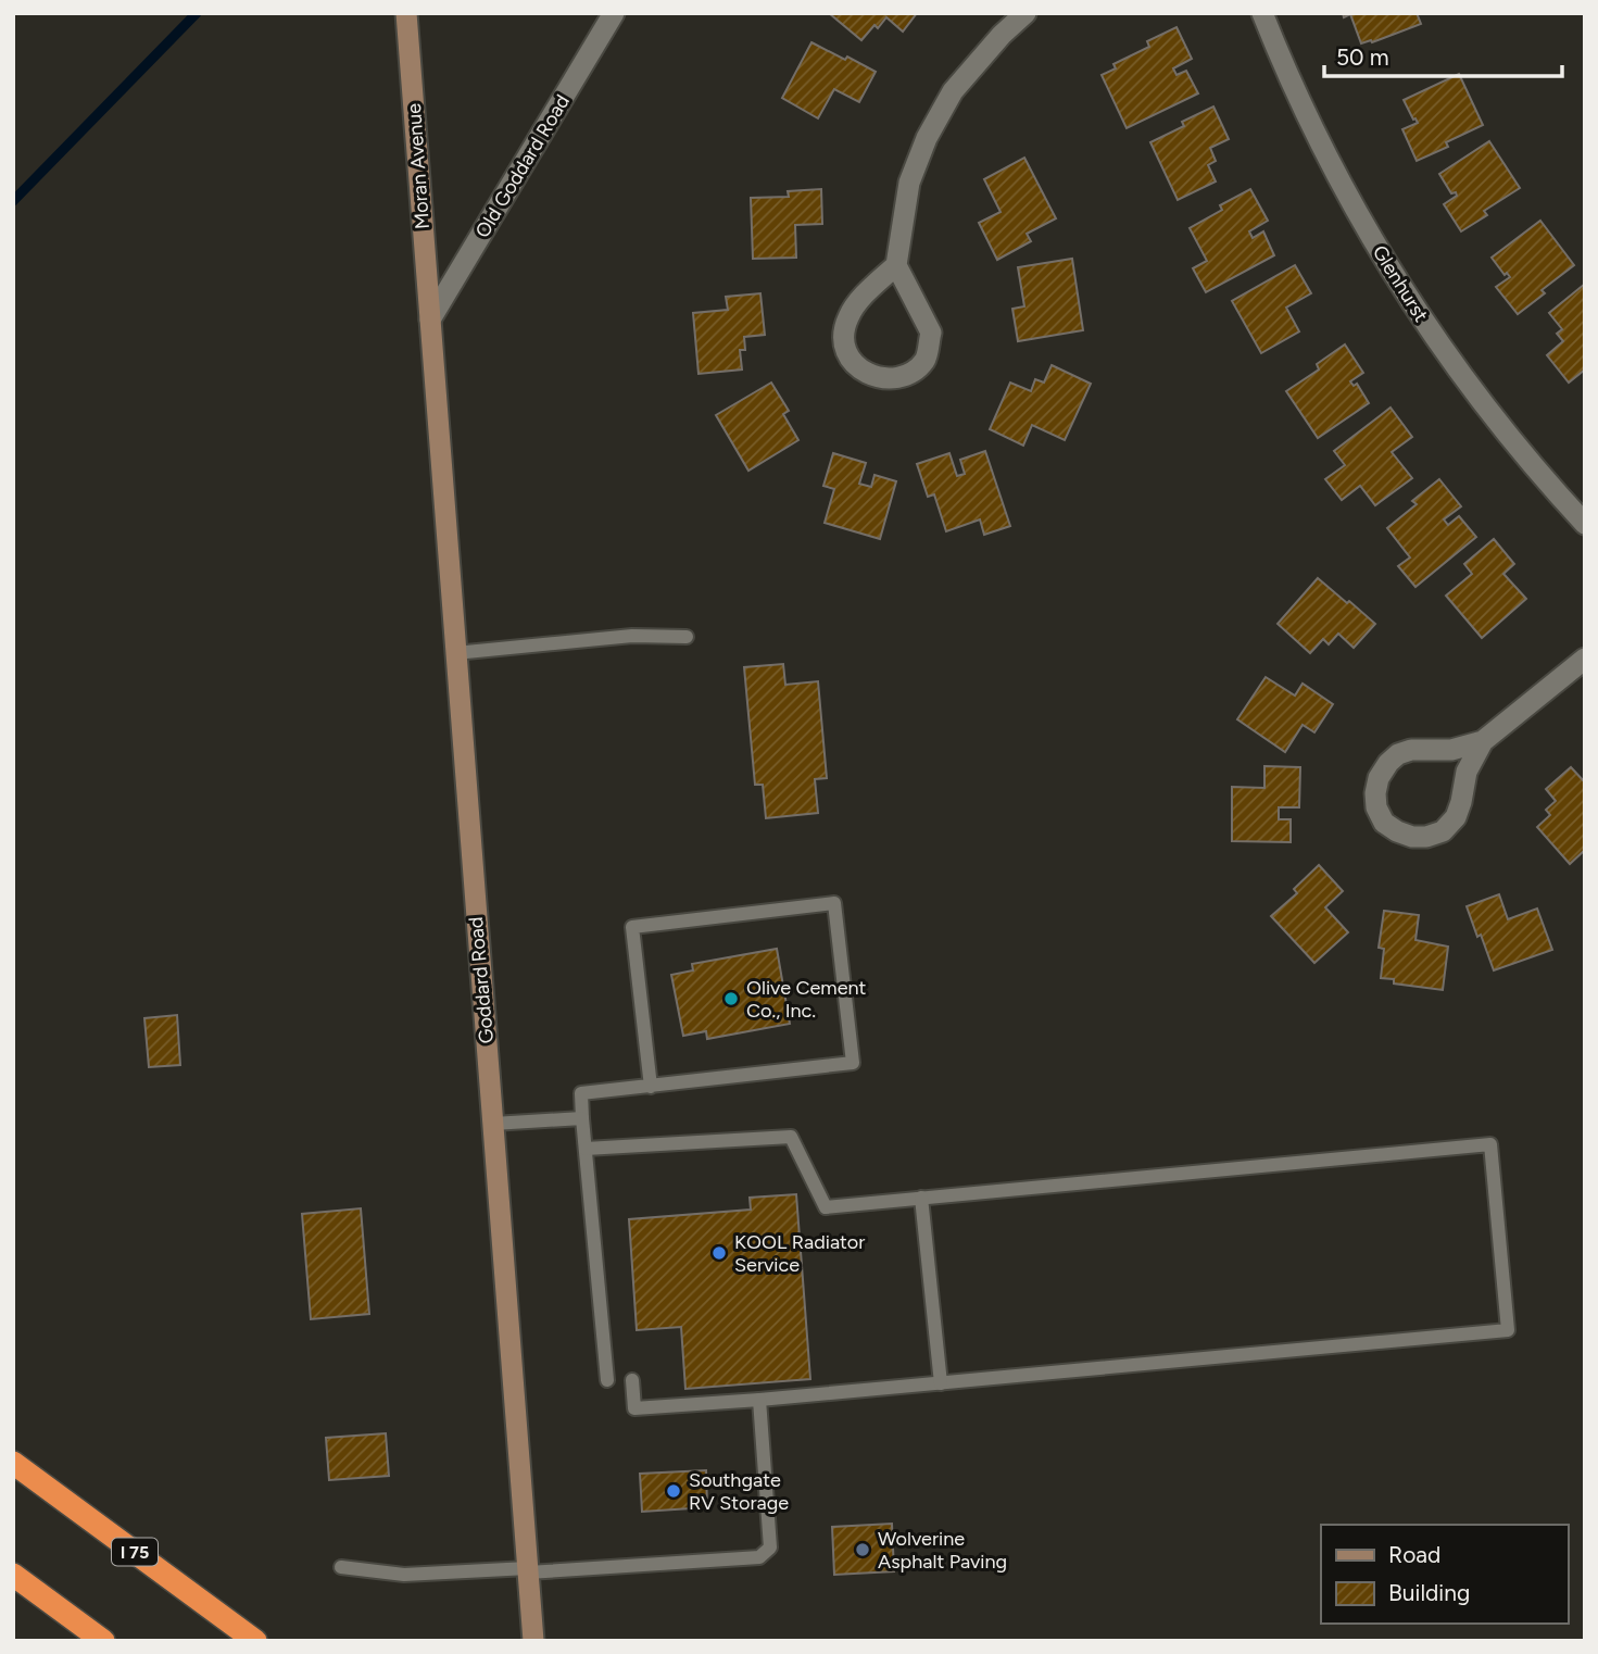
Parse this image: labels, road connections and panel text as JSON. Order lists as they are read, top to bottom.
{
  "streets": {
    "highway": ["I 75"],
    "main road": ["Moran Avenue", "Goddard Road"],
    "street": ["Old Goddard Road", "Glenhurst"]
  },
  "crossings": [
    ["Moran Avenue", "Old Goddard Road"],
    ["Moran Avenue", "Goddard Road"],
    ["Old Goddard Road", "Goddard Road"]
  ],
  "places": [
    "Olive Cement Co., Inc.",
    "KOOL Radiator Service",
    "Southgate RV Storage",
    "Wolverine Asphalt Paving"
  ],
  "legend": ["Road", "Building"],
  "scale_bar": "50 m"
}
